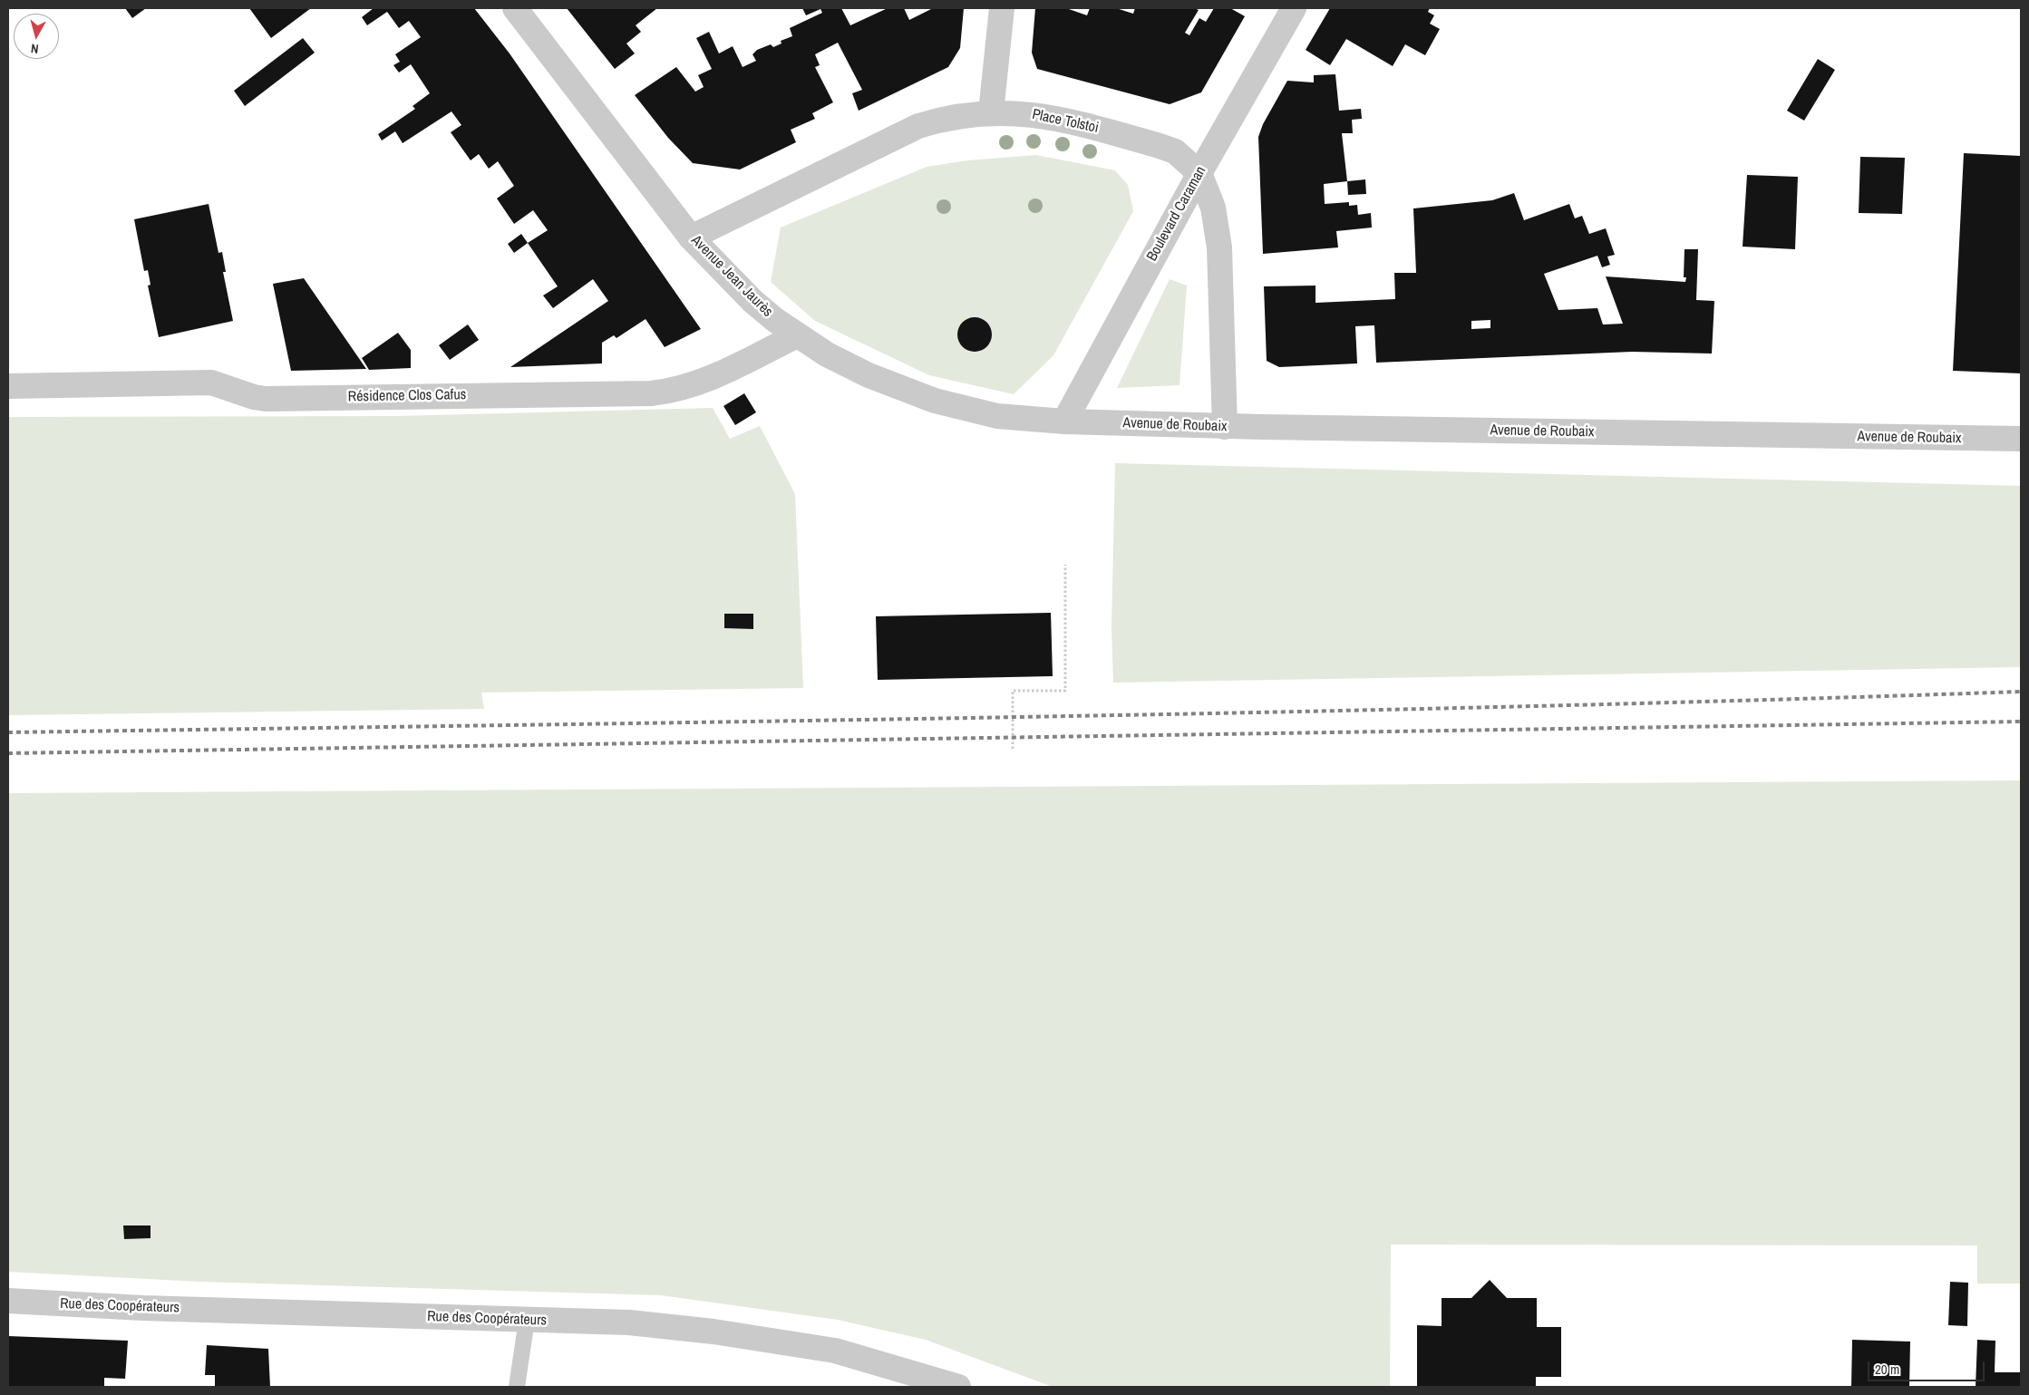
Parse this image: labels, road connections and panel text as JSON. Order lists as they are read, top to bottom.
{
  "streets": {
    "street": [
      "Place Tolstoi",
      "Boulevard Caraman",
      "Avenue Jean Jaurès",
      "Résidence Clos Cafus",
      "Avenue de Roubaix",
      "Rue des Coopérateurs"
    ]
  },
  "crossings": [
    ["Place Tolstoi", "Boulevard Caraman"],
    ["Place Tolstoi", "Avenue Jean Jaurès"],
    ["Place Tolstoi", "Avenue de Roubaix"],
    ["Boulevard Caraman", "Avenue Jean Jaurès"],
    ["Boulevard Caraman", "Avenue de Roubaix"],
    ["Avenue Jean Jaurès", "Résidence Clos Cafus"],
    ["Avenue Jean Jaurès", "Avenue de Roubaix"]
  ],
  "scale_bar": "20 m",
  "north": "bottom"
}
